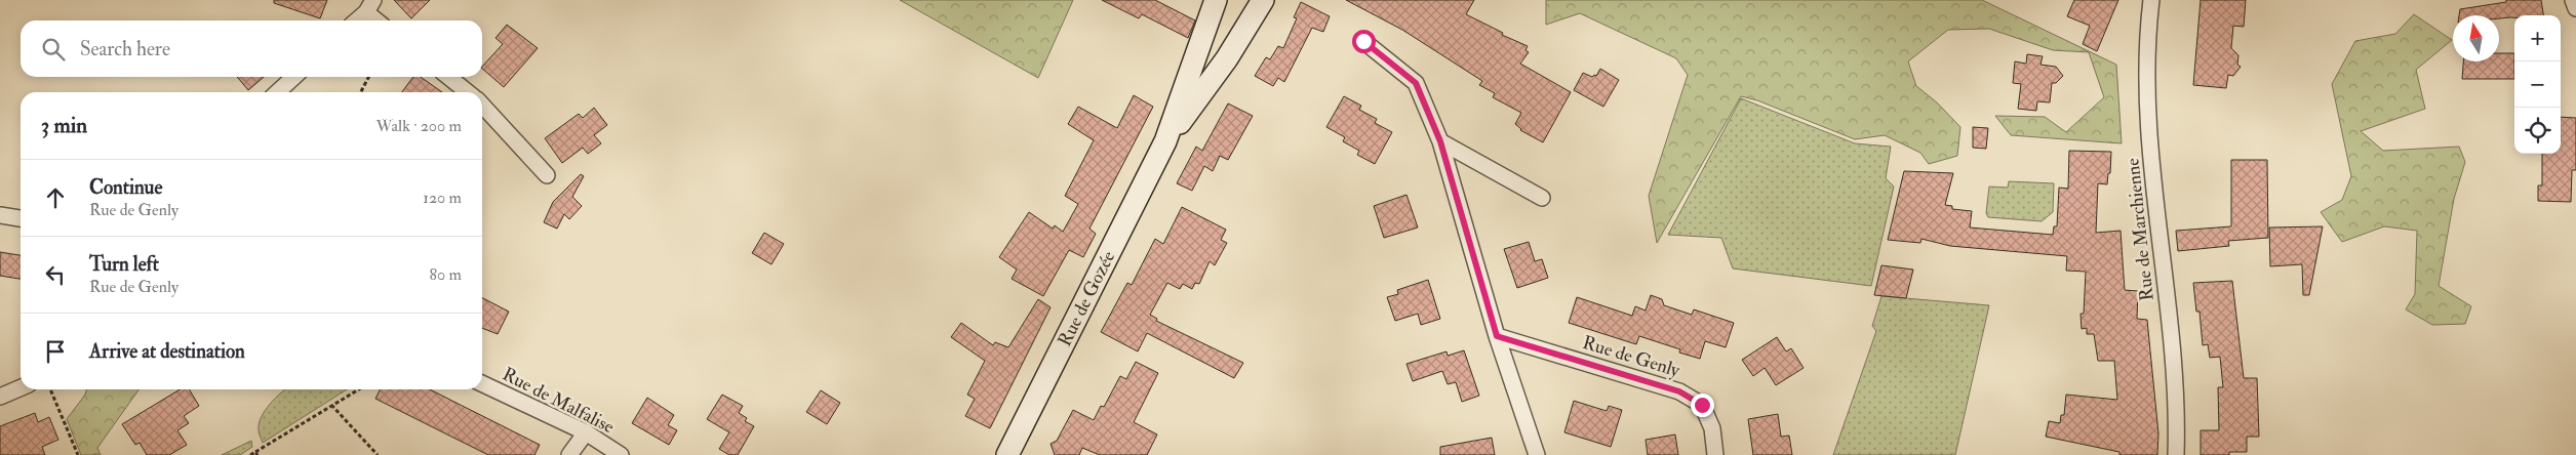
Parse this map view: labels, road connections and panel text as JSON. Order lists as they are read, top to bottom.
{
  "streets": {
    "main road": ["Rue de Gozée"],
    "street": ["Rue de Marchienne", "Rue de Genly", "Rue de Malfalise"]
  },
  "north": "top",
  "page": {
    "map_buttons": ["+", "−"],
    "search": "Search here",
    "heading": ["3 min", "Walk · 200 m"],
    "list": [
      ["Continue", "Rue de Genly", "120 m"],
      ["Turn left", "Rue de Genly", "80 m"],
      "Arrive at destination"
    ]
  }
}
